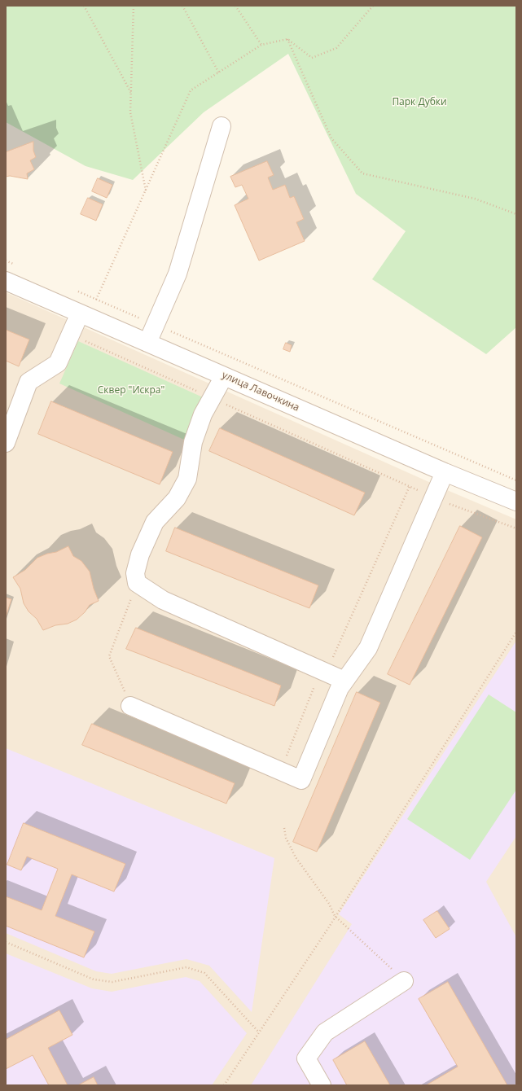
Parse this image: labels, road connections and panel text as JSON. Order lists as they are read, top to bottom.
{
  "streets": {
    "street": ["улица Лавочкина"]
  },
  "parks": ["Парк Дубки", "Сквер \"Искра\""]
}
